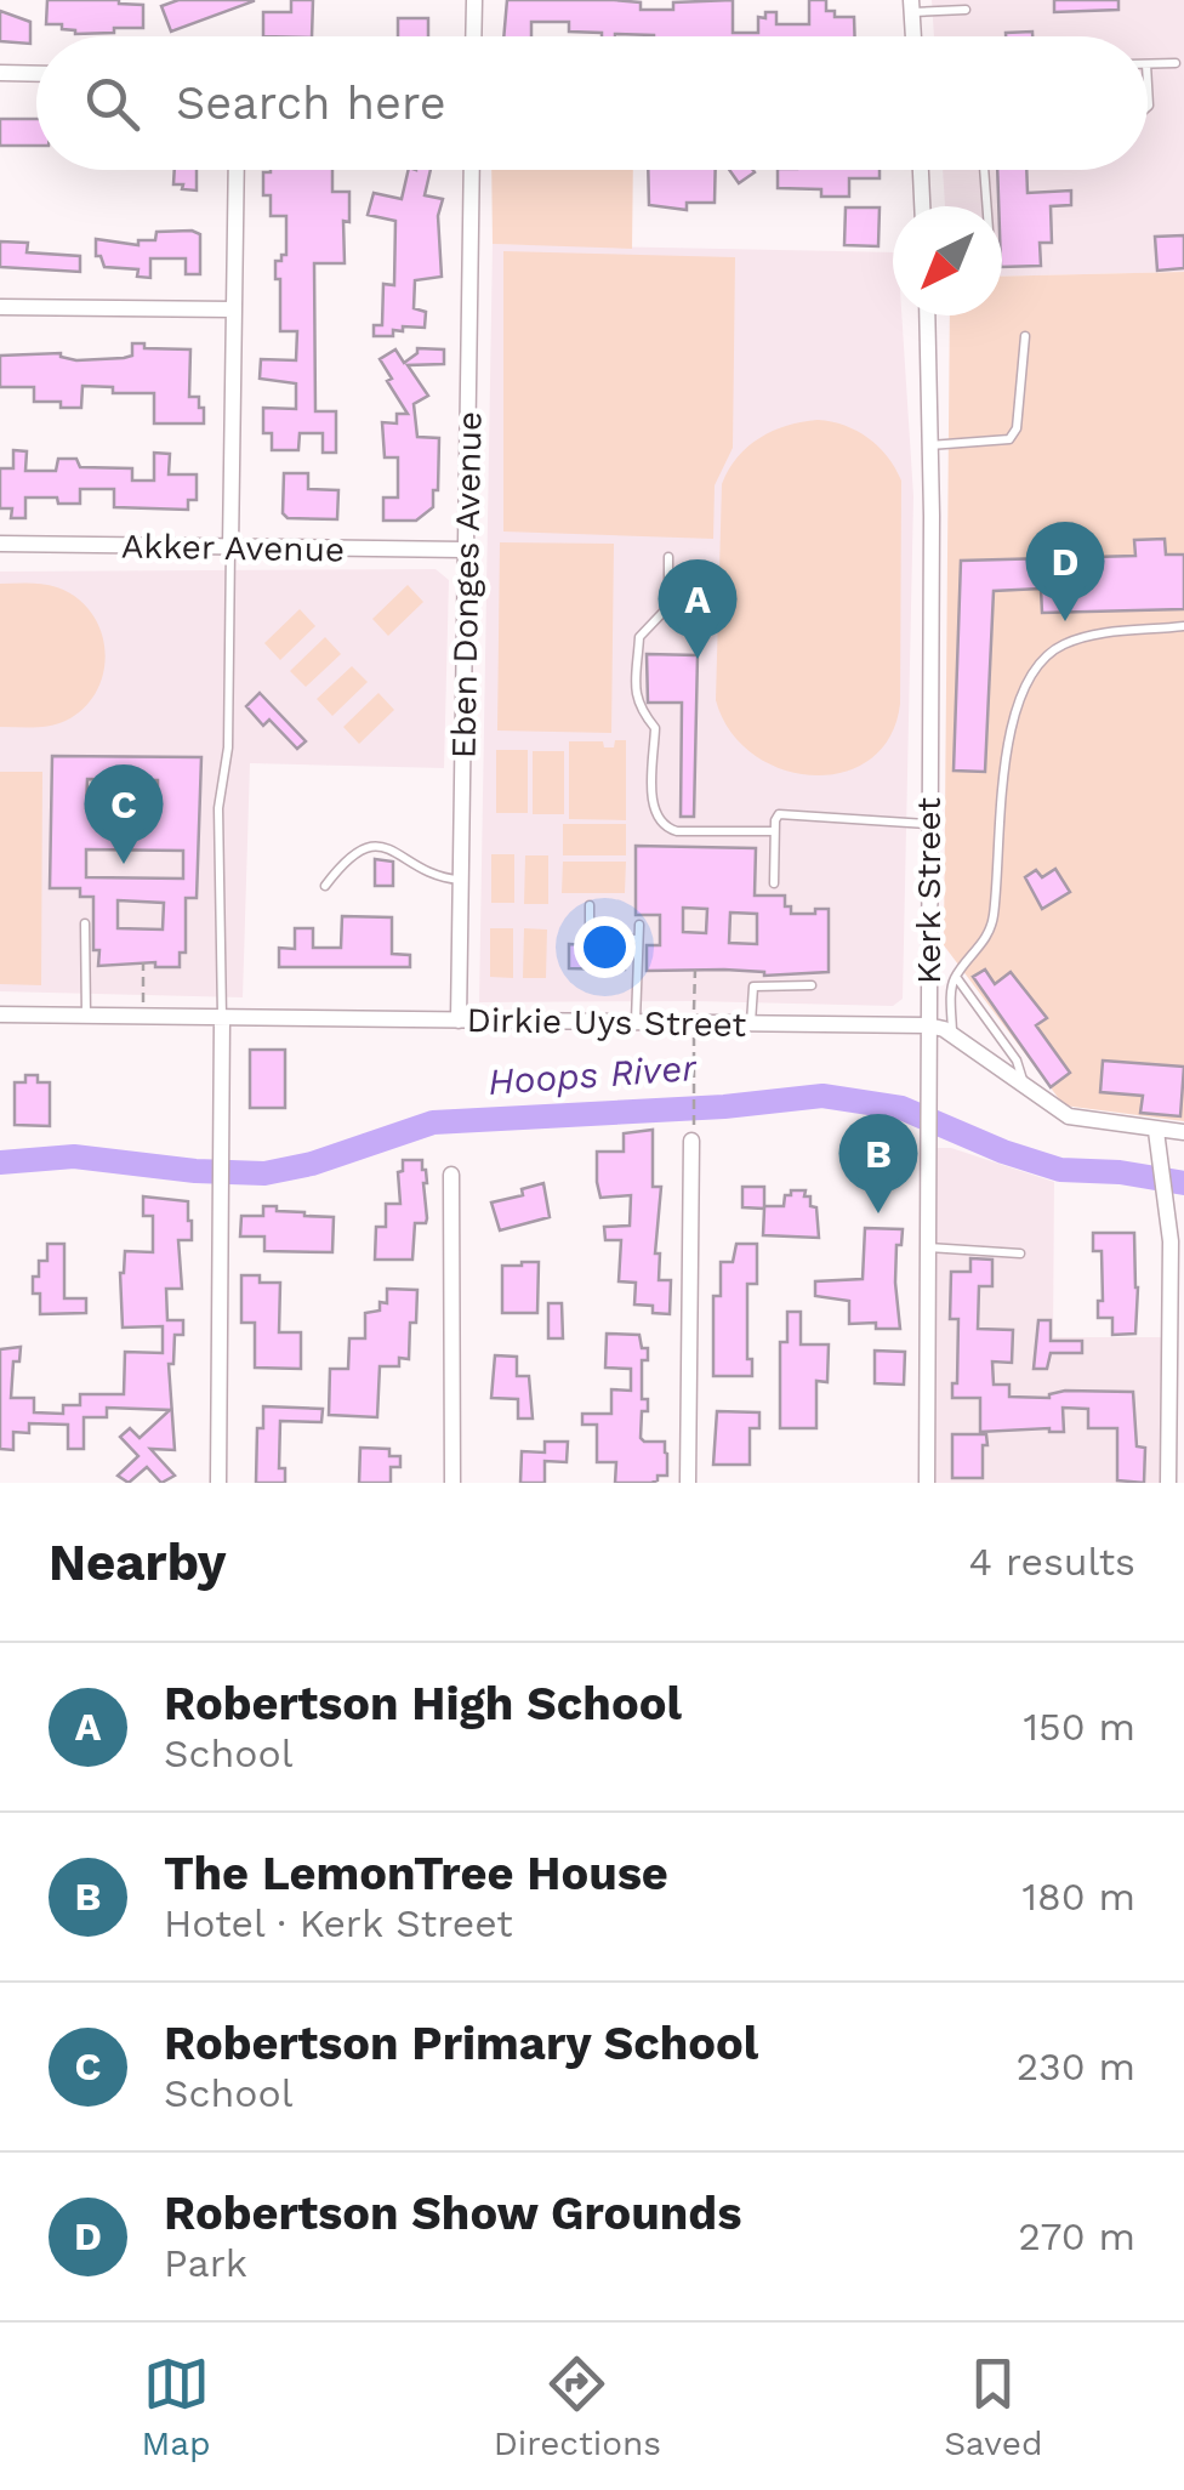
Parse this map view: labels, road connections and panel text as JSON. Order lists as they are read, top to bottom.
{
  "streets": {
    "street": [
      "Akker Avenue",
      "Eben Donges Avenue",
      "Kerk Street",
      "Dirkie Uys Street"
    ]
  },
  "crossings": [
    ["Akker Avenue", "Eben Donges Avenue"],
    ["Eben Donges Avenue", "Dirkie Uys Street"],
    ["Kerk Street", "Dirkie Uys Street"]
  ],
  "water": ["Hoops River"],
  "north": "bottom left",
  "page": {
    "search": "Search here",
    "pins": [
      "D",
      "A",
      "C",
      "B"
    ],
    "heading": ["Nearby", "4 results"],
    "list": [
      {
        "mark": "A",
        "name": "Robertson High School",
        "note": "School",
        "value": "150 m"
      },
      {
        "mark": "B",
        "name": "The LemonTree House",
        "note": "Hotel · Kerk Street",
        "value": "180 m"
      },
      {
        "mark": "C",
        "name": "Robertson Primary School",
        "note": "School",
        "value": "230 m"
      },
      {
        "mark": "D",
        "name": "Robertson Show Grounds",
        "note": "Park",
        "value": "270 m"
      }
    ],
    "nav": ["Map", "Directions", "Saved"]
  }
}
